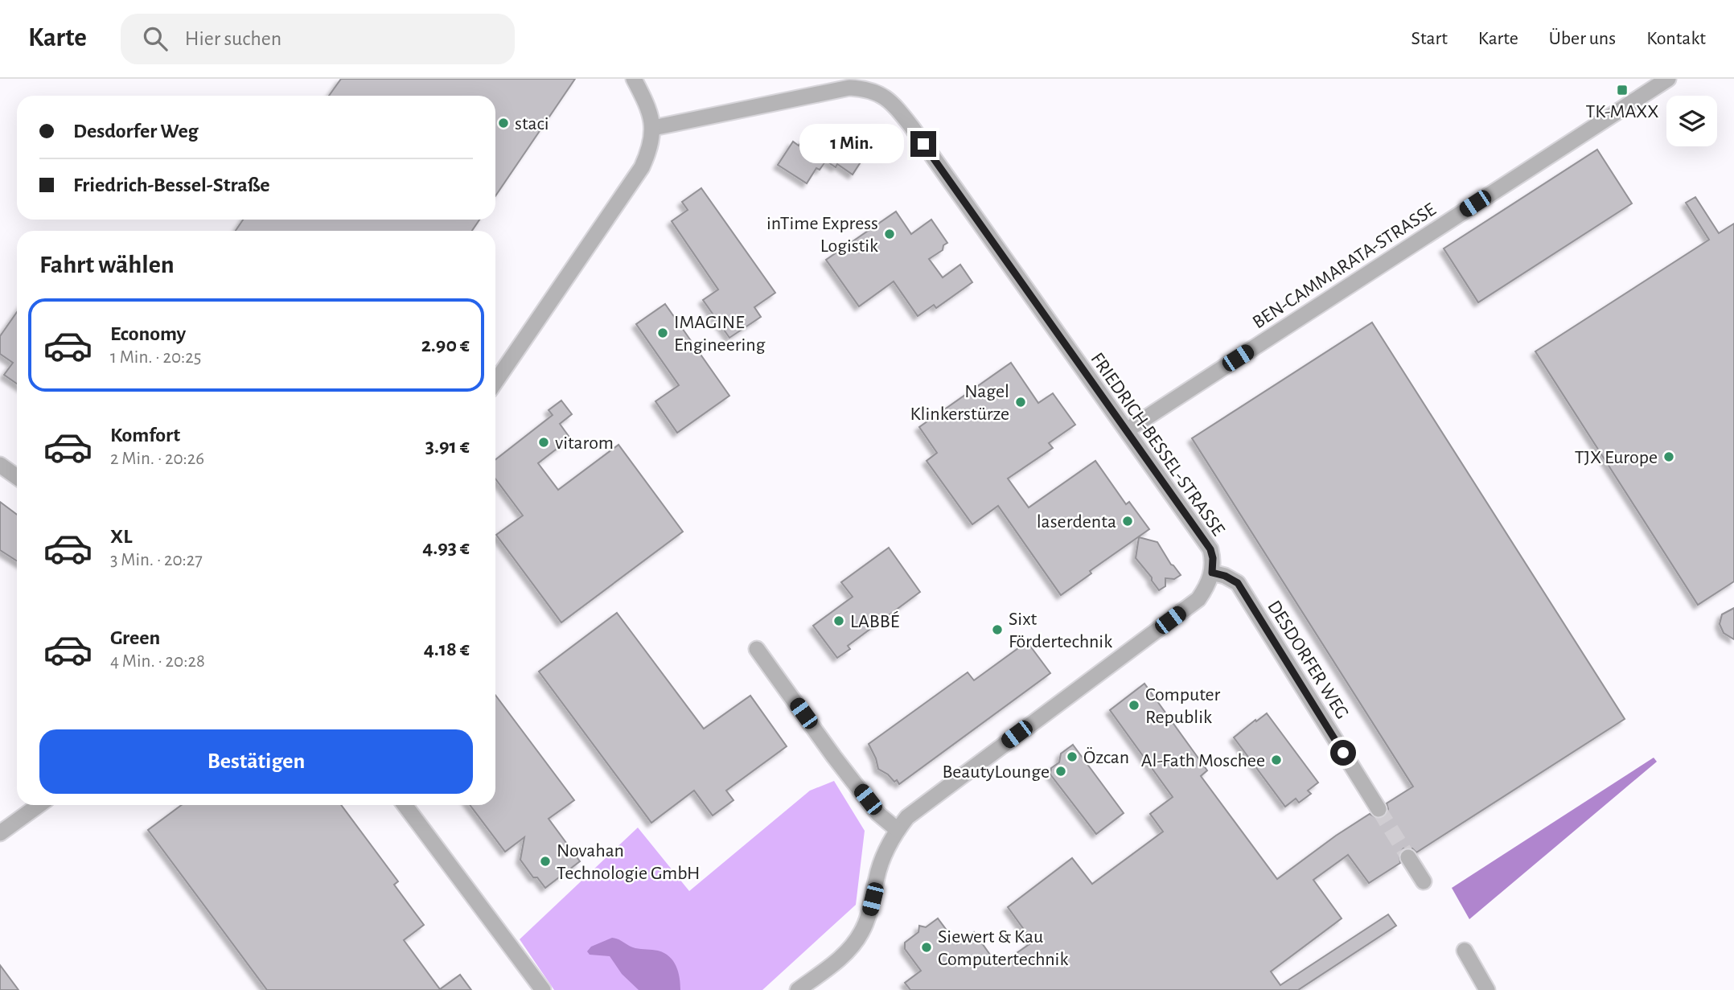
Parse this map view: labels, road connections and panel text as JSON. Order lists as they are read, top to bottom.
{
  "streets": {
    "street": ["BEN-CAMMARATA-STRASSE", "FRIEDRICH-BESSEL-STRASSE", "DESDORFER WEG"]
  },
  "crossings": [
    ["BEN-CAMMARATA-STRASSE", "FRIEDRICH-BESSEL-STRASSE"],
    ["FRIEDRICH-BESSEL-STRASSE", "DESDORFER WEG"]
  ],
  "places": {
    "transit": ["TK-MAXX"],
    "other": [
      "staci",
      "inTime Express Logistik",
      "IMAGINE Engineering",
      "Nagel Klinkerstürze",
      "vitarom",
      "TJX Europe",
      "laserdenta",
      "LABBÉ",
      "Sixt Fördertechnik",
      "Computer Republik",
      "Özcan",
      "Al-Fath Moschee",
      "BeautyLounge",
      "Novahan Technologie GmbH",
      "Siewert & Kau Computertechnik"
    ]
  },
  "page": {
    "header": "Karte",
    "search": "Hier suchen",
    "nav": [
      "Start",
      "Karte",
      "Über uns",
      "Kontakt"
    ],
    "banner": ["Desdorfer Weg", "Friedrich-Bessel-Straße"],
    "bubble": "1 Min.",
    "heading": "Fahrt wählen",
    "list": [
      {
        "name": "Economy",
        "note": "1 Min. · 20:25",
        "value": "2.90 €"
      },
      {
        "name": "Komfort",
        "note": "2 Min. · 20:26",
        "value": "3.91 €"
      },
      {
        "name": "XL",
        "note": "3 Min. · 20:27",
        "value": "4.93 €"
      },
      {
        "name": "Green",
        "note": "4 Min. · 20:28",
        "value": "4.18 €"
      }
    ],
    "buttons": "Bestätigen"
  }
}
